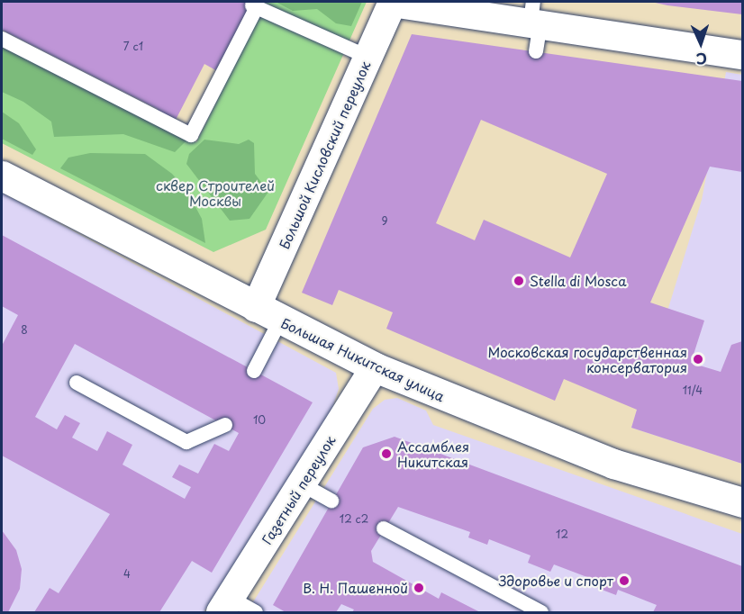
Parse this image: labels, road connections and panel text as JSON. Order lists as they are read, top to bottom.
{
  "streets": {
    "street": ["Большой Кисловский переулок", "Большая Никитская улица", "Газетный переулок"]
  },
  "crossings": [
    ["Большой Кисловский переулок", "Большая Никитская улица"],
    ["Большая Никитская улица", "Газетный переулок"]
  ],
  "parks": ["сквер Строителей Москвы"],
  "places": [
    "Stella di Mosca",
    "Московская государственная консерватория",
    "Ассамблея Никитская",
    "Здоровье и спорт",
    "В. Н. Пашенной"
  ],
  "house_numbers": [
    "7 с1",
    "9",
    "8",
    "11/4",
    "10",
    "12 с2",
    "12",
    "4"
  ],
  "north": "bottom"
}
